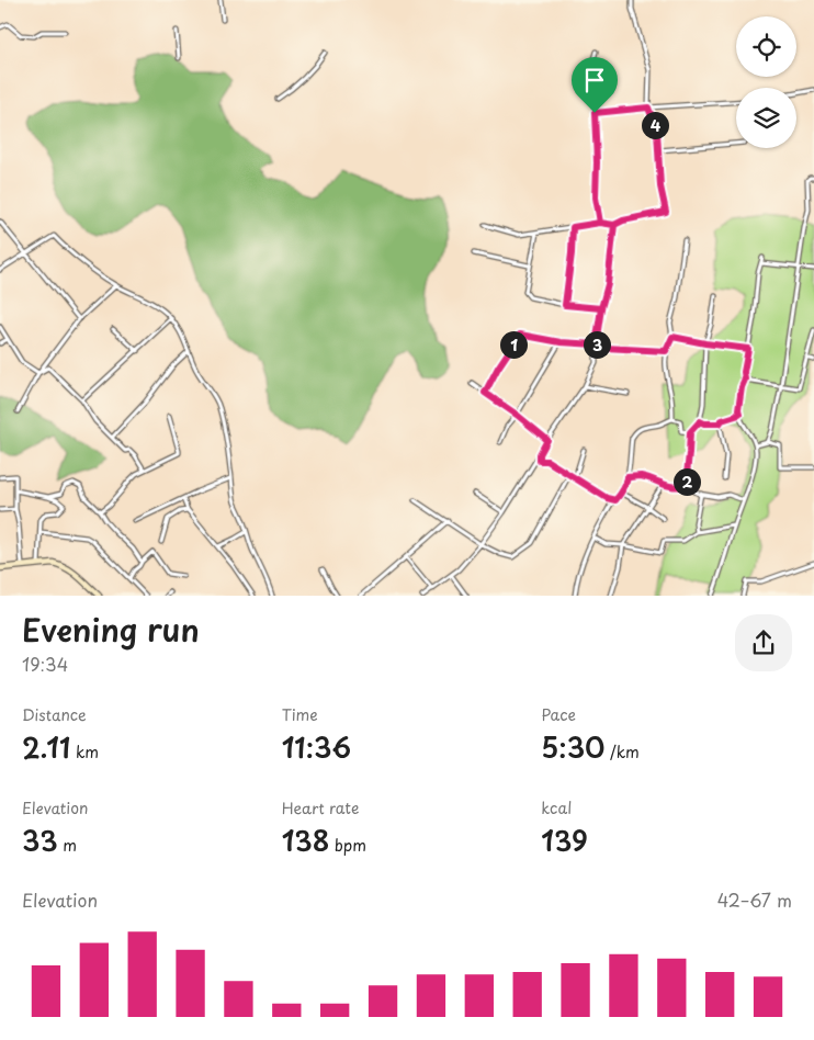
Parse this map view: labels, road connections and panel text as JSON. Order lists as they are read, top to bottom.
{
  "page": {
    "pins": [
      "4",
      "1",
      "3",
      "2"
    ],
    "heading": ["Evening run", "19:34"],
    "stats": [
      ["Distance", "2.11 km"],
      ["Time", "11:36"],
      ["Pace", "5:30 /km"],
      ["Elevation", "33 m"],
      ["Heart rate", "138 bpm"],
      ["kcal", "139"]
    ],
    "chart": ["Elevation", "42–67 m"]
  }
}
